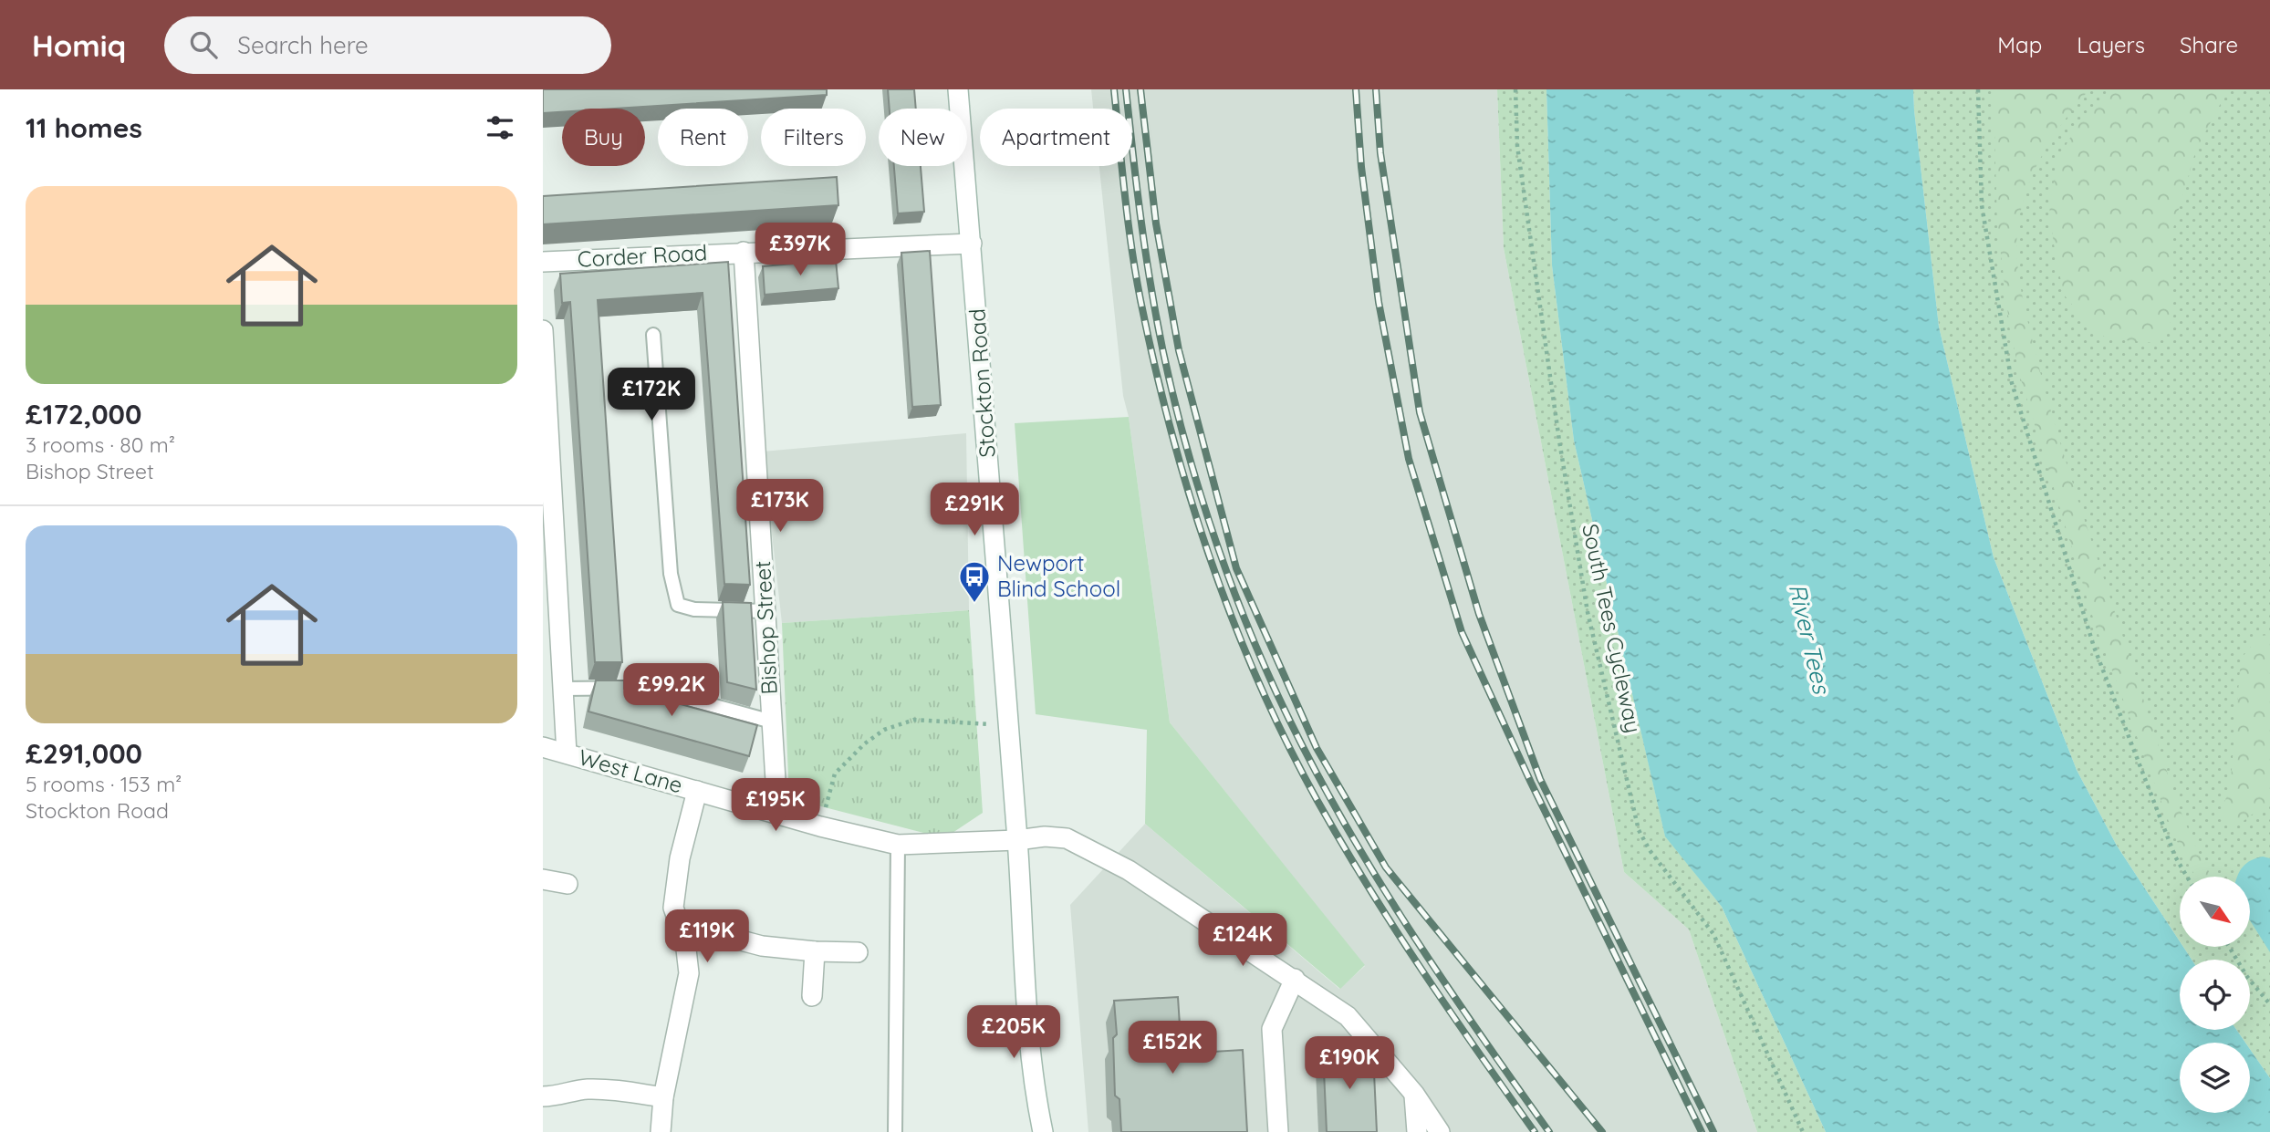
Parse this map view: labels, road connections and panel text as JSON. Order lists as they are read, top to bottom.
{
  "streets": {
    "street": [
      "Corder Road",
      "Stockton Road",
      "Bishop Street",
      "West Lane"
    ],
    "path": ["South Tees Cycleway"]
  },
  "crossings": [
    ["Corder Road", "Stockton Road"],
    ["Corder Road", "Bishop Street"],
    ["Stockton Road", "West Lane"],
    ["Bishop Street", "West Lane"]
  ],
  "water": ["River Tees"],
  "places": {
    "bus stop": ["Newport Blind School"]
  },
  "north": "bottom right",
  "page": {
    "header": "Homiq",
    "search": "Search here",
    "nav": ["Map", "Layers", "Share"],
    "heading": "11 homes",
    "chip": [
      "Buy",
      "Rent",
      "Filters",
      "New",
      "Apartment"
    ],
    "list": [
      {
        "name": "£172,000",
        "note": "3 rooms · 80 m² · Bishop Street"
      },
      {
        "name": "£291,000",
        "note": "5 rooms · 153 m² · Stockton Road"
      }
    ],
    "price": [
      "£397K",
      "£172K",
      "£173K",
      "£291K",
      "£99.2K",
      "£195K",
      "£119K",
      "£124K",
      "£205K",
      "£152K",
      "£190K"
    ]
  }
}
